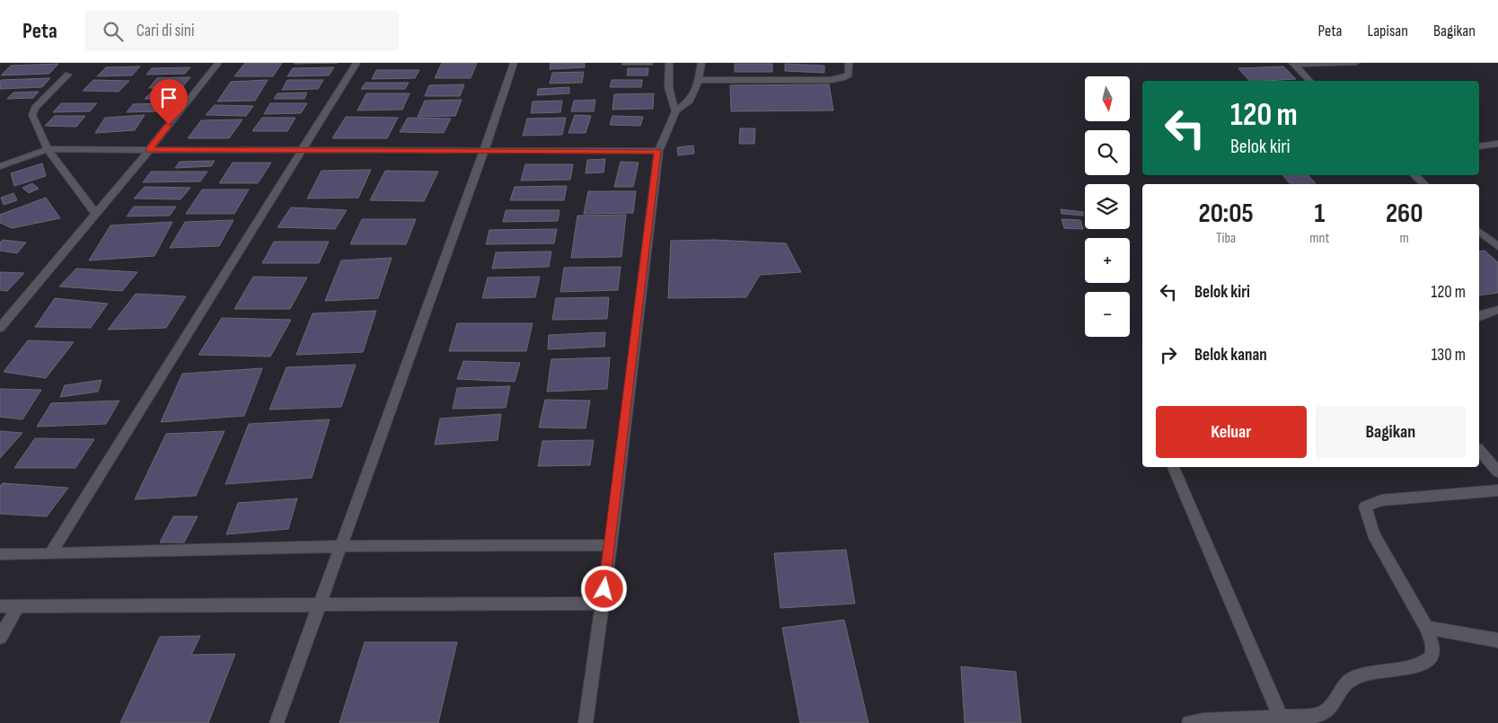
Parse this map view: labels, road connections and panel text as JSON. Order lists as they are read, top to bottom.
{
  "north": "bottom",
  "page": {
    "header": "Peta",
    "search": "Cari di sini",
    "nav": ["Peta", "Lapisan", "Bagikan"],
    "map_buttons": ["+", "−"],
    "turn": ["120 m", "Belok kiri"],
    "eta": [
      "20:05",
      "Tiba",
      "1",
      "mnt",
      "260",
      "m"
    ],
    "list": [
      {
        "name": "Belok kiri",
        "value": "120 m"
      },
      {
        "name": "Belok kanan",
        "value": "130 m"
      }
    ],
    "buttons": ["Keluar", "Bagikan"]
  }
}
